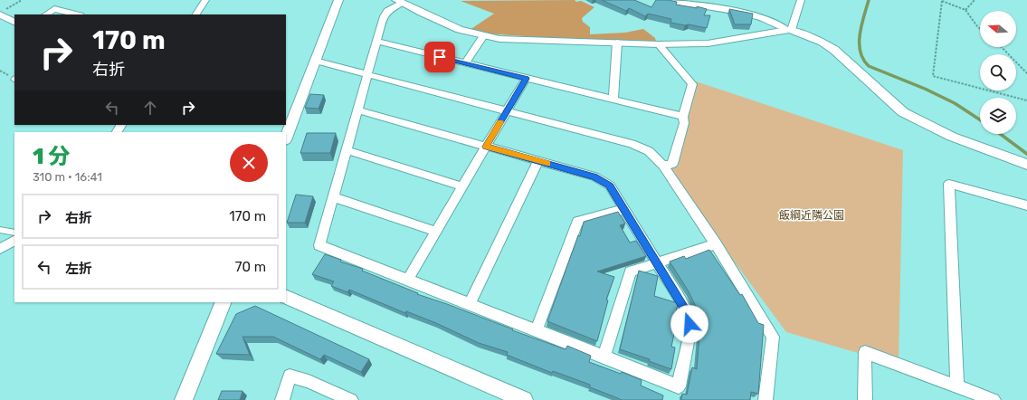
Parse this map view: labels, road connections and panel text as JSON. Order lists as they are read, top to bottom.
{
  "parks": ["飯綱近隣公園"],
  "north": "left",
  "page": {
    "turn": ["170 m", "右折"],
    "heading": ["1 分", "310 m · 16:41"],
    "list": [
      {
        "name": "右折",
        "value": "170 m"
      },
      {
        "name": "左折",
        "value": "70 m"
      }
    ]
  }
}
